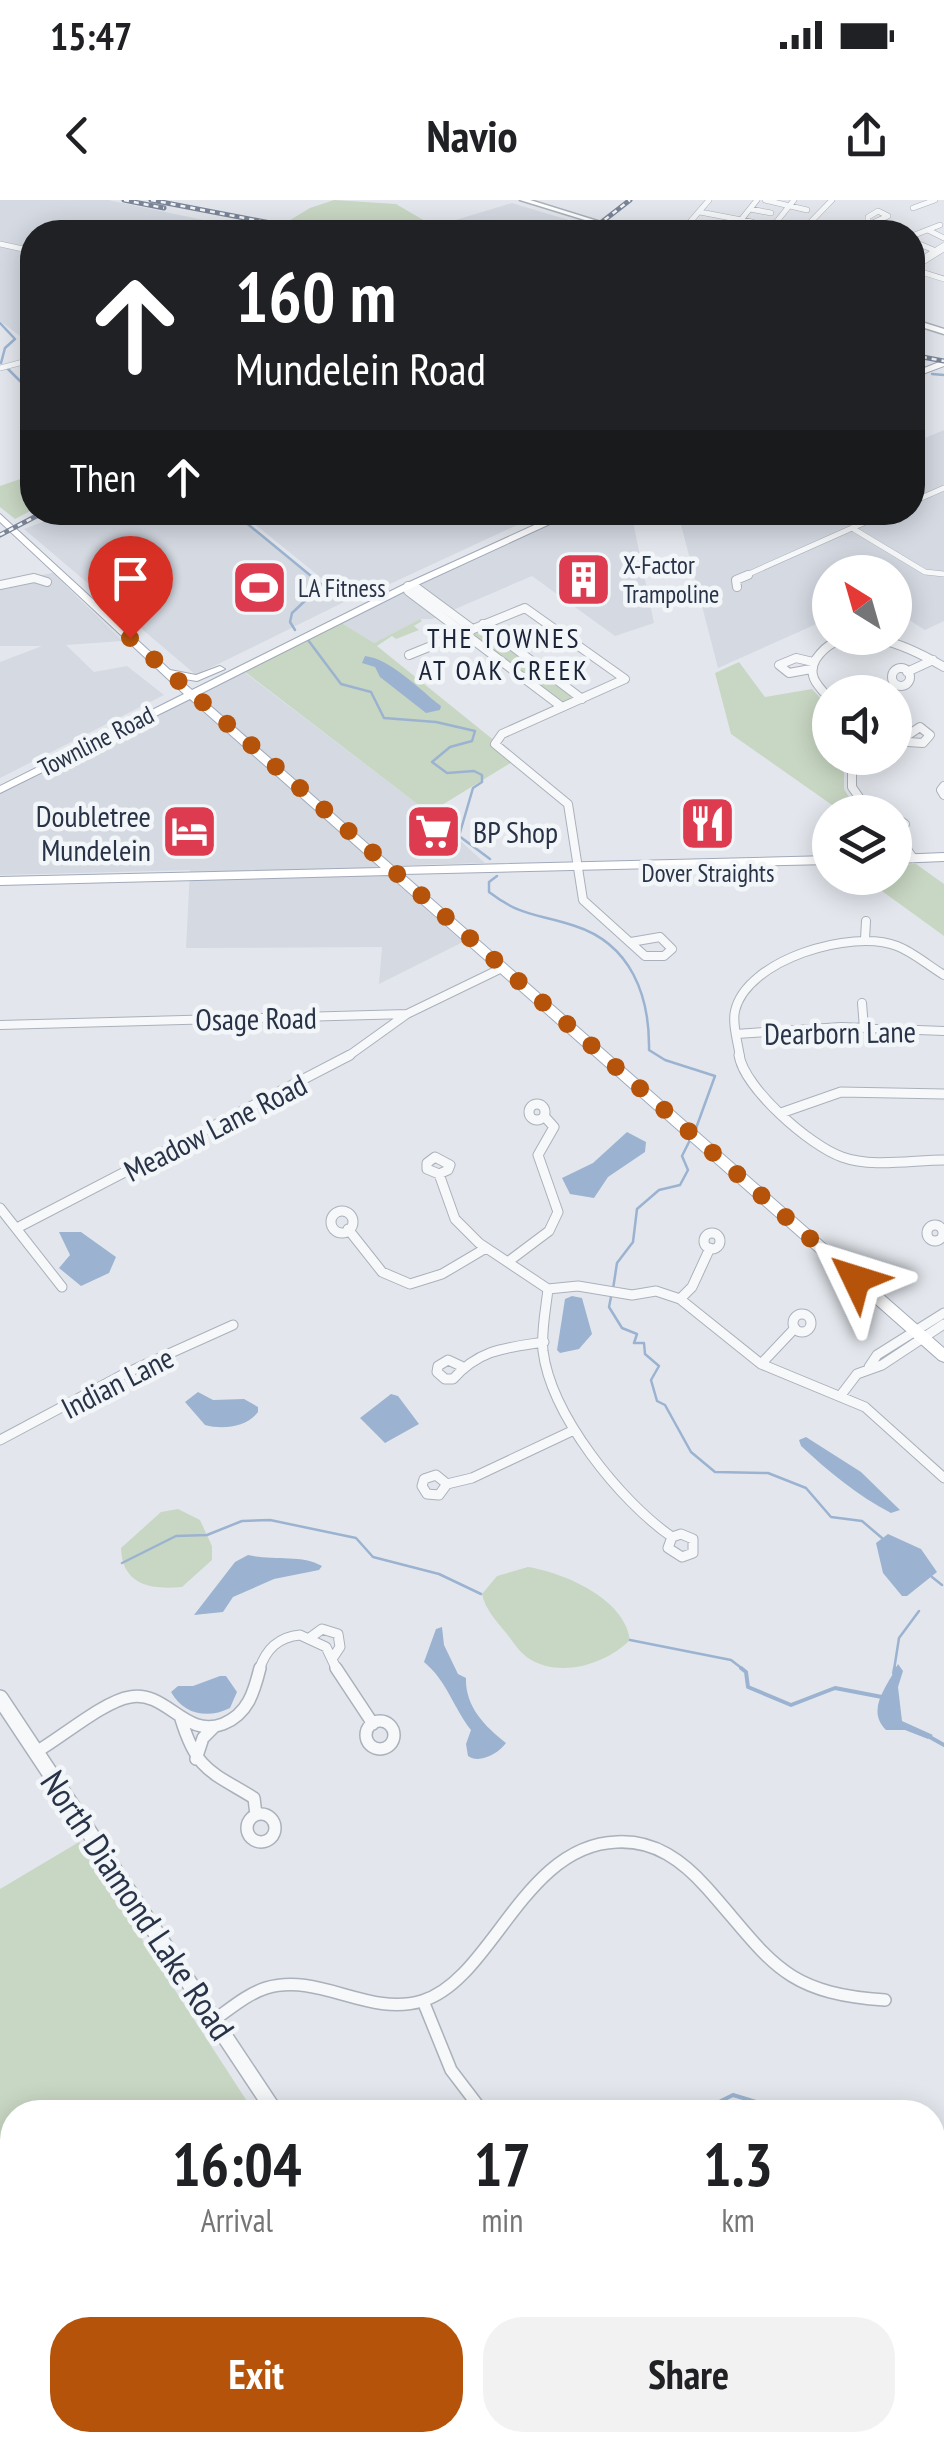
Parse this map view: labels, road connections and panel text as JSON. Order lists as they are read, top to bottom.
{
  "streets": {
    "main road": ["Townline Road"],
    "street": [
      "Osage Road",
      "Dearborn Lane",
      "Meadow Lane Road",
      "Indian Lane",
      "North Diamond Lake Road"
    ]
  },
  "crossings": [
    ["Osage Road", "Meadow Lane Road"]
  ],
  "districts": ["THE TOWNES AT OAK CREEK"],
  "places": {
    "building": ["X-Factor Trampoline"],
    "sports": ["LA Fitness"],
    "restaurant": ["Dover Straights"],
    "supermarket": ["BP Shop"],
    "hotel": ["Doubletree Mundelein"]
  },
  "north": "top left",
  "page": {
    "status": "15:47",
    "header": "Navio",
    "turn": ["160 m", "Mundelein Road"],
    "then": "Then",
    "eta": [
      "16:04",
      "Arrival",
      "17",
      "min",
      "1.3",
      "km"
    ],
    "buttons": ["Exit", "Share"]
  }
}
